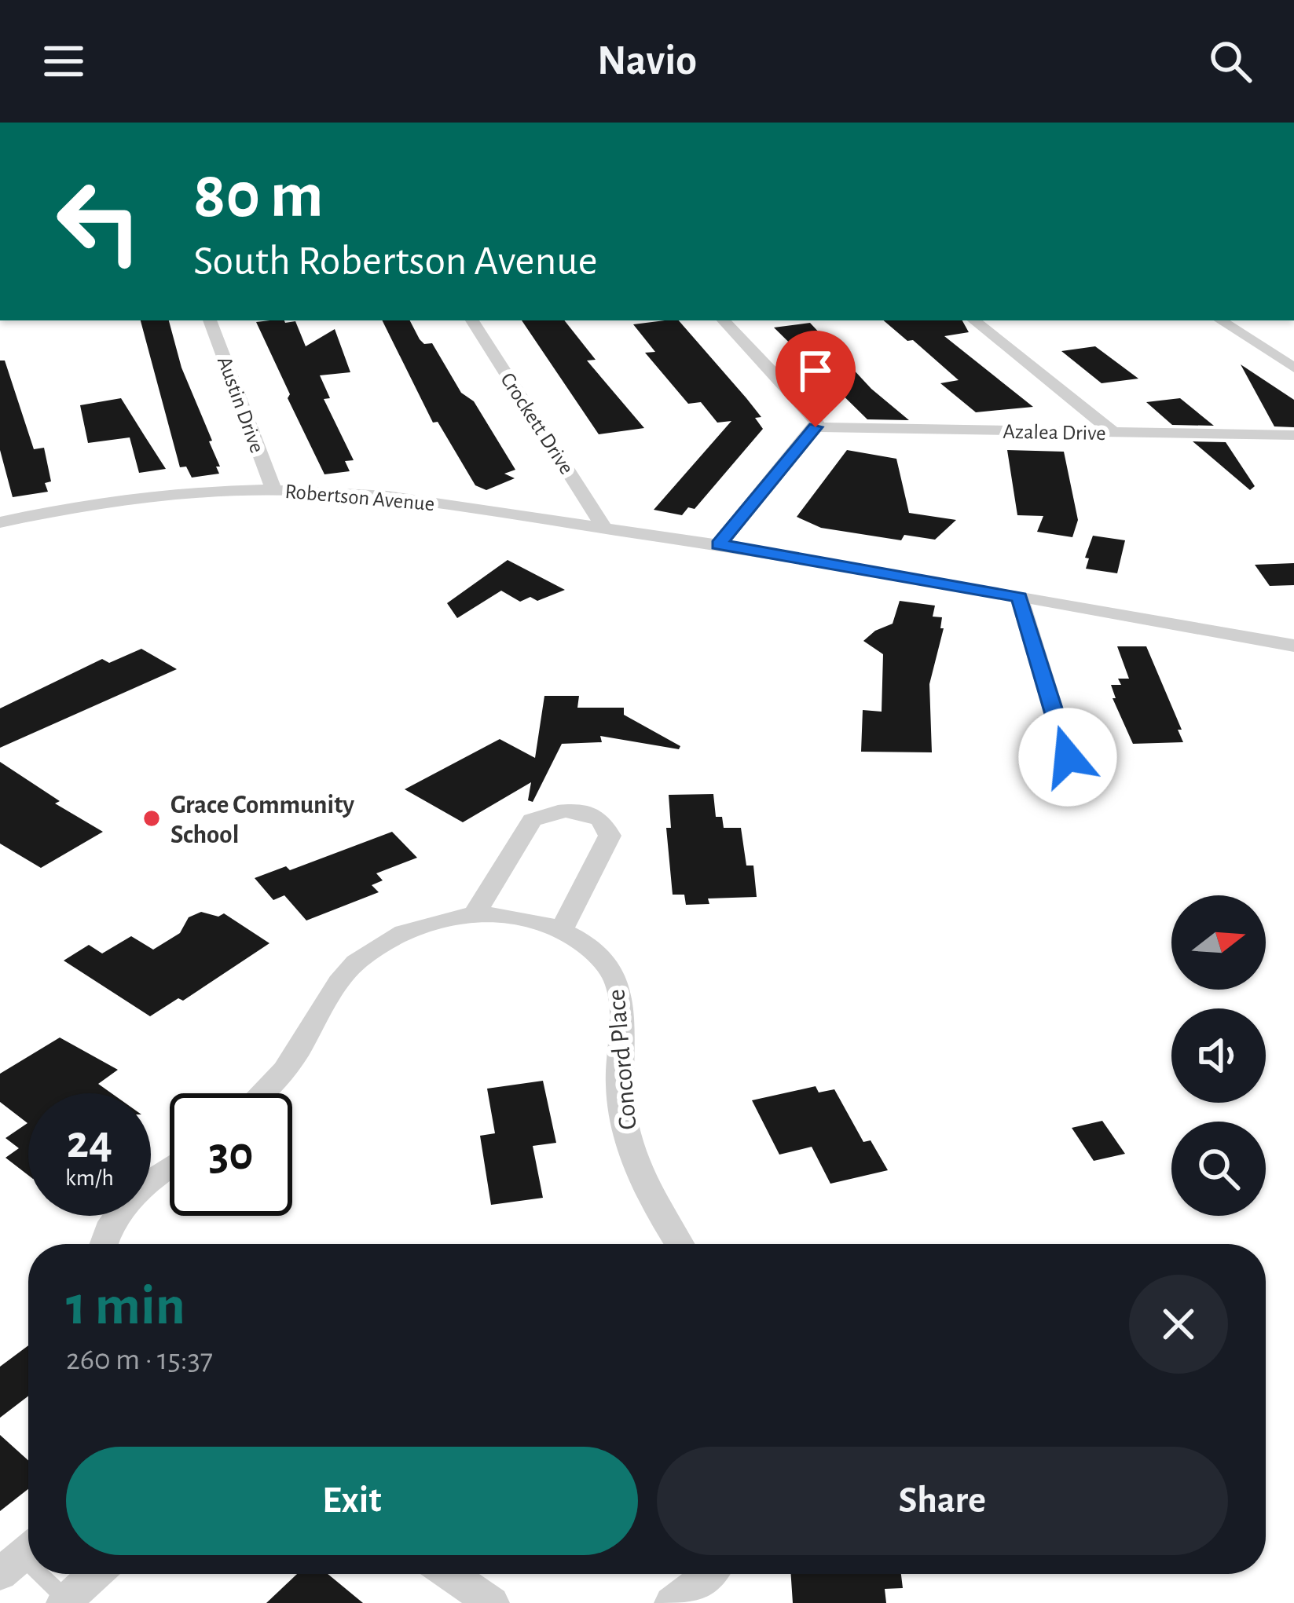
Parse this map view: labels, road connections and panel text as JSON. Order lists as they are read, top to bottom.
{
  "streets": {
    "street": [
      "Austin Drive",
      "Crockett Drive",
      "Azalea Drive",
      "Robertson Avenue",
      "Concord Place"
    ]
  },
  "crossings": [
    ["Austin Drive", "Robertson Avenue"],
    ["Crockett Drive", "Robertson Avenue"]
  ],
  "places": ["Grace Community School"],
  "north": "right",
  "page": {
    "header": "Navio",
    "turn": ["80 m", "South Robertson Avenue"],
    "speed": "24 km/h",
    "limit": "30",
    "heading": ["1 min", "260 m · 15:37"],
    "buttons": ["Exit", "Share"]
  }
}
